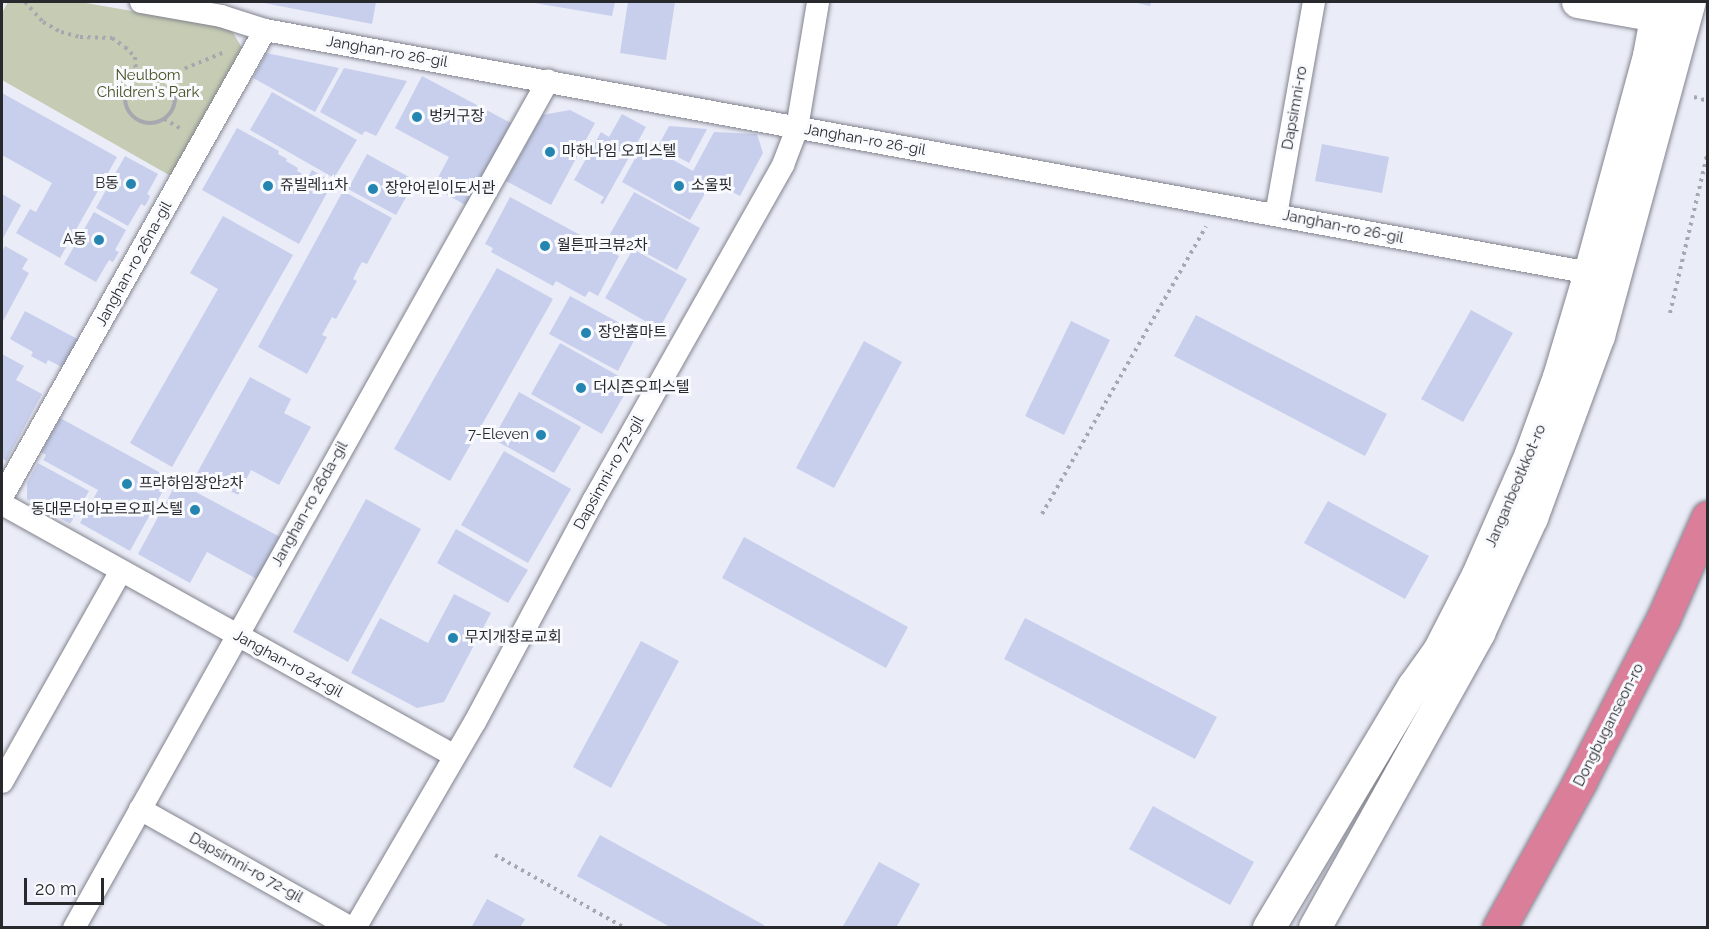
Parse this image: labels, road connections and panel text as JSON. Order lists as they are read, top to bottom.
{
  "streets": {
    "highway": ["Dongbuganseon-ro"],
    "street": [
      "Janghan-ro 26-gil",
      "Dapsimni-ro",
      "Janghan-ro 26na-gil",
      "Dapsimni-ro 72-gil",
      "Janganbeotkkot-ro",
      "Janghan-ro 26da-gil",
      "Janghan-ro 24-gil"
    ]
  },
  "crossings": [
    ["Janghan-ro 26-gil", "Dapsimni-ro"],
    ["Janghan-ro 26-gil", "Janghan-ro 26na-gil"],
    ["Janghan-ro 26-gil", "Dapsimni-ro 72-gil"],
    ["Janghan-ro 26-gil", "Janganbeotkkot-ro"],
    ["Janghan-ro 26-gil", "Janghan-ro 26da-gil"],
    ["Dapsimni-ro 72-gil", "Janghan-ro 26da-gil"],
    ["Dapsimni-ro 72-gil", "Janghan-ro 24-gil"],
    ["Janghan-ro 26da-gil", "Janghan-ro 24-gil"]
  ],
  "parks": ["Neulbom Children's Park"],
  "places": [
    "벙커구장",
    "마하나임 오피스텔",
    "B동",
    "쥬빌레11차",
    "소울핏",
    "장안어린이도서관",
    "A동",
    "월튼파크뷰2차",
    "장안홈마트",
    "더시즌오피스텔",
    "7-Eleven",
    "프라하임장안2차",
    "동대문더아모르오피스텔",
    "무지개장로교회"
  ],
  "scale_bar": "20 m"
}
